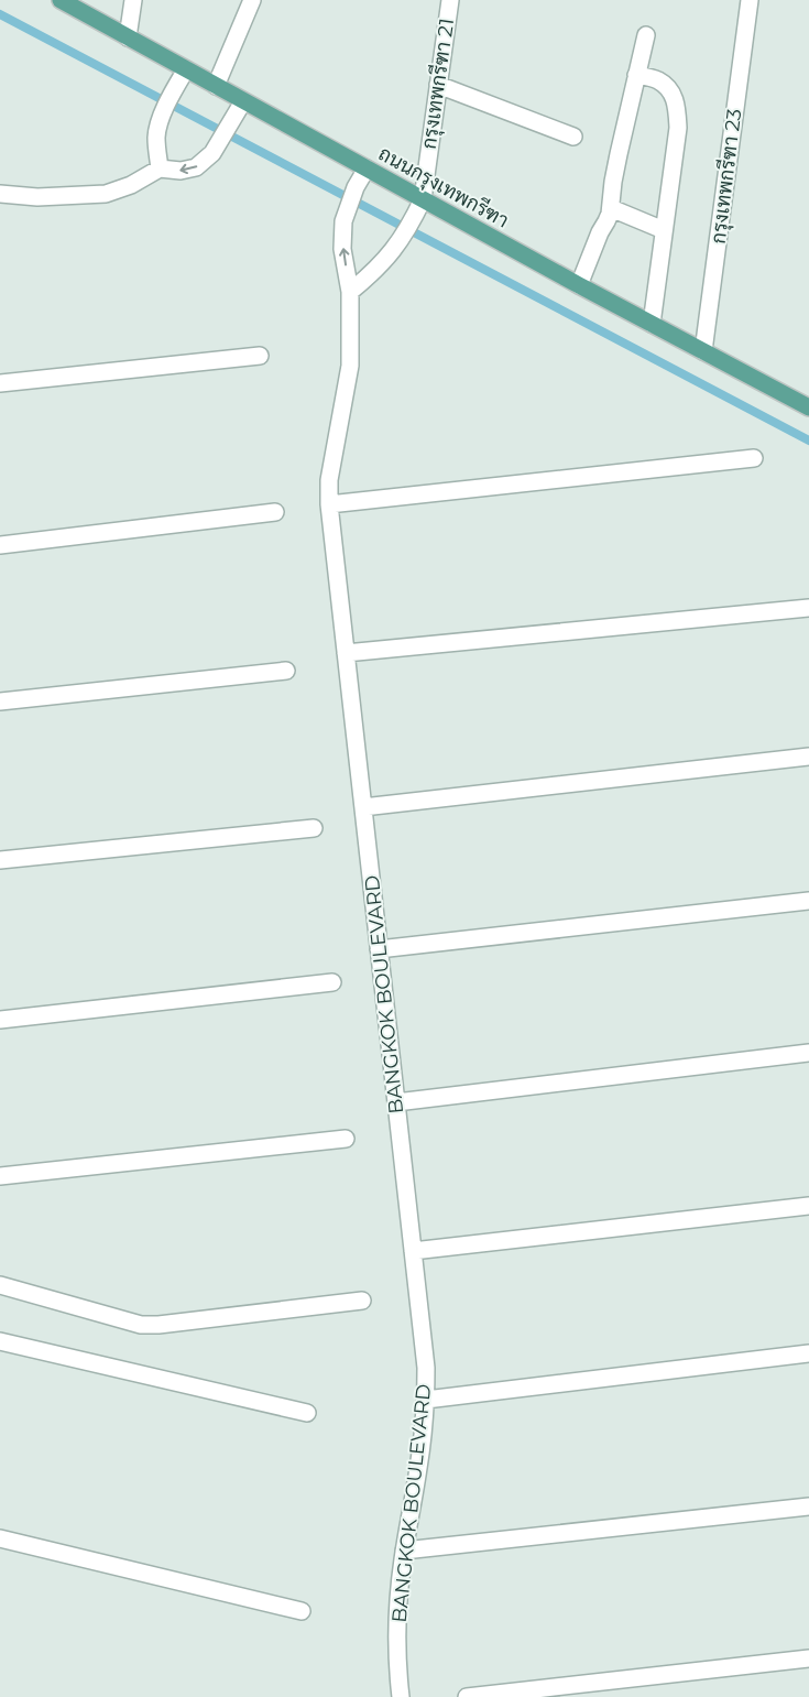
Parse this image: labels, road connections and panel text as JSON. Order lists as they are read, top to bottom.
{
  "streets": {
    "main road": ["ถนนกรุงเทพกรีฑา"],
    "street": ["กรุงเทพกรีฑา 21", "กรุงเทพกรีฑา 23", "BANGKOK BOULEVARD"]
  },
  "crossings": [
    ["กรุงเทพกรีฑา 21", "ถนนกรุงเทพกรีฑา"],
    ["กรุงเทพกรีฑา 23", "ถนนกรุงเทพกรีฑา"],
    ["ถนนกรุงเทพกรีฑา", "BANGKOK BOULEVARD"]
  ]
}
